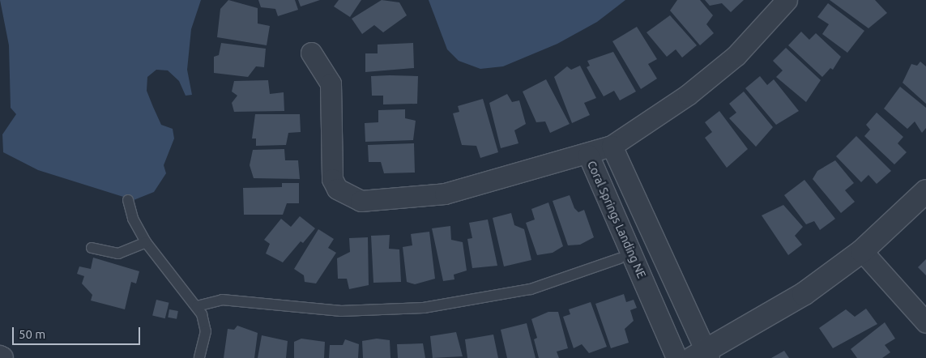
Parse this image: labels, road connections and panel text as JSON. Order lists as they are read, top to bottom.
{
  "streets": {
    "street": ["Coral Springs Landing NE"]
  },
  "scale_bar": "50 m"
}
